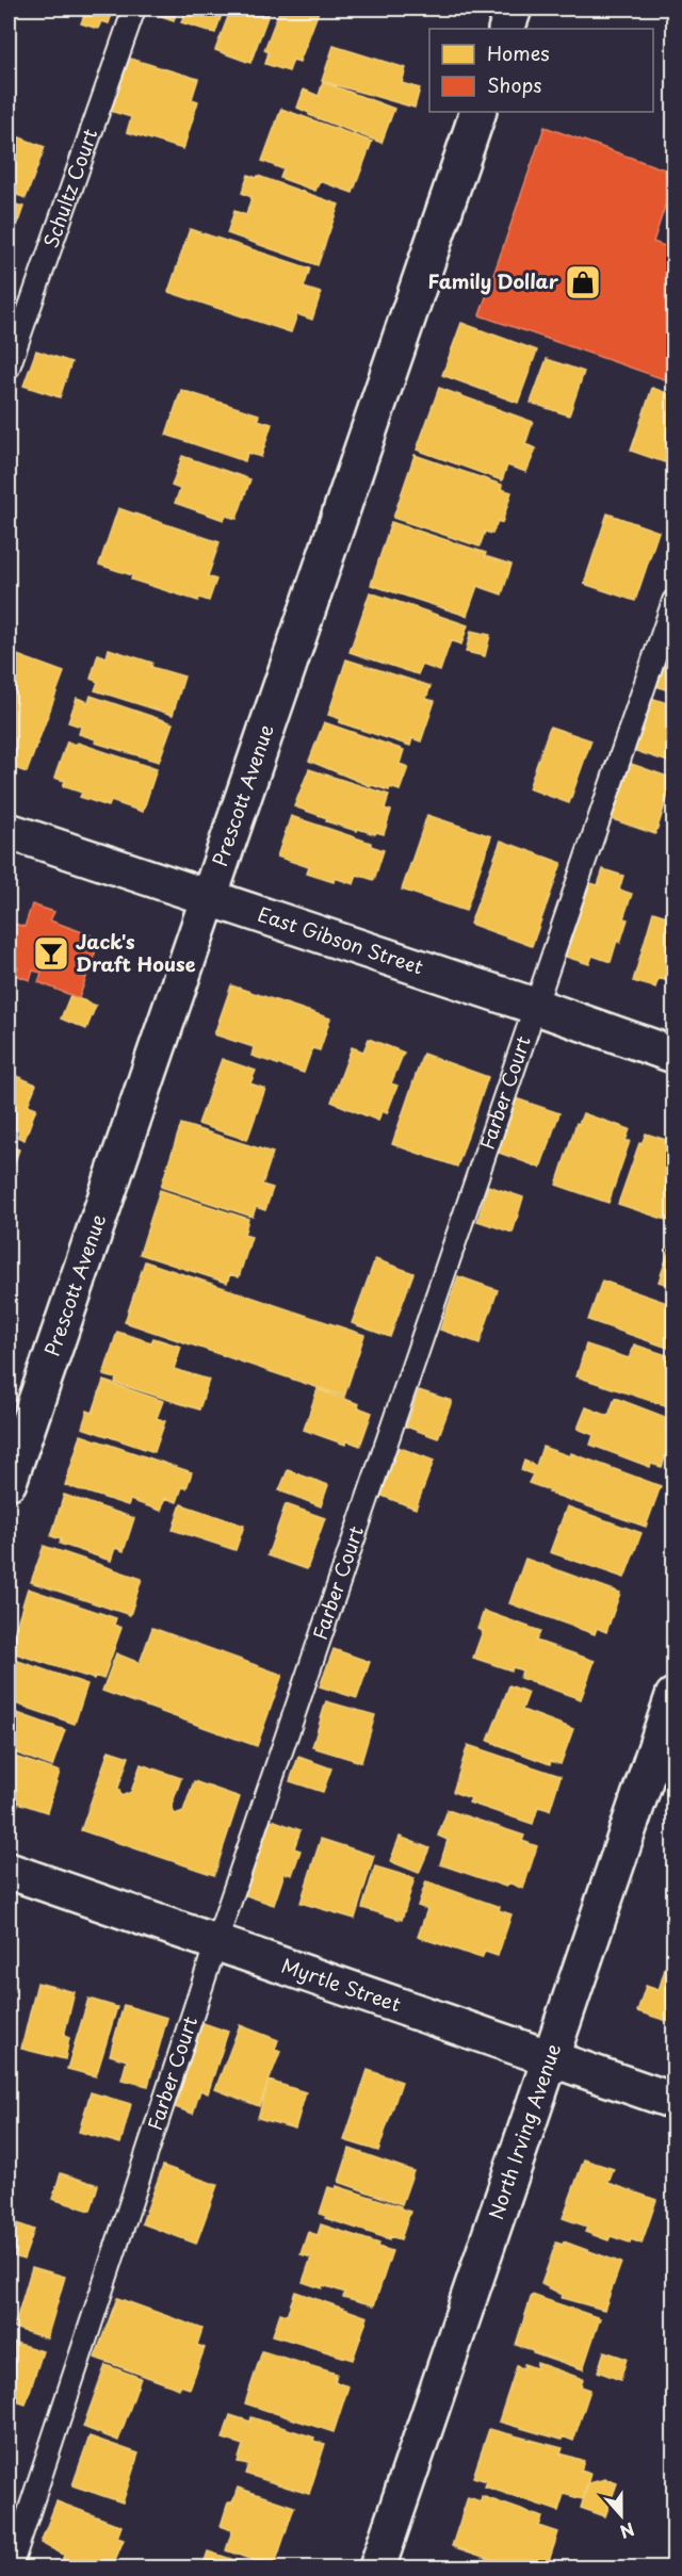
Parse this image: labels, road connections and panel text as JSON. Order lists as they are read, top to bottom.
{
  "streets": {
    "street": [
      "Prescott Avenue",
      "East Gibson Street",
      "Myrtle Street",
      "North Irving Avenue"
    ],
    "lane": ["Schultz Court", "Farber Court"]
  },
  "crossings": [
    ["Prescott Avenue", "East Gibson Street"],
    ["East Gibson Street", "Farber Court"],
    ["Farber Court", "Myrtle Street"],
    ["Myrtle Street", "North Irving Avenue"]
  ],
  "places": {
    "shop": ["Family Dollar"],
    "bar": ["Jack's Draft House"]
  },
  "legend": ["Homes", "Shops"],
  "north": "bottom"
}
